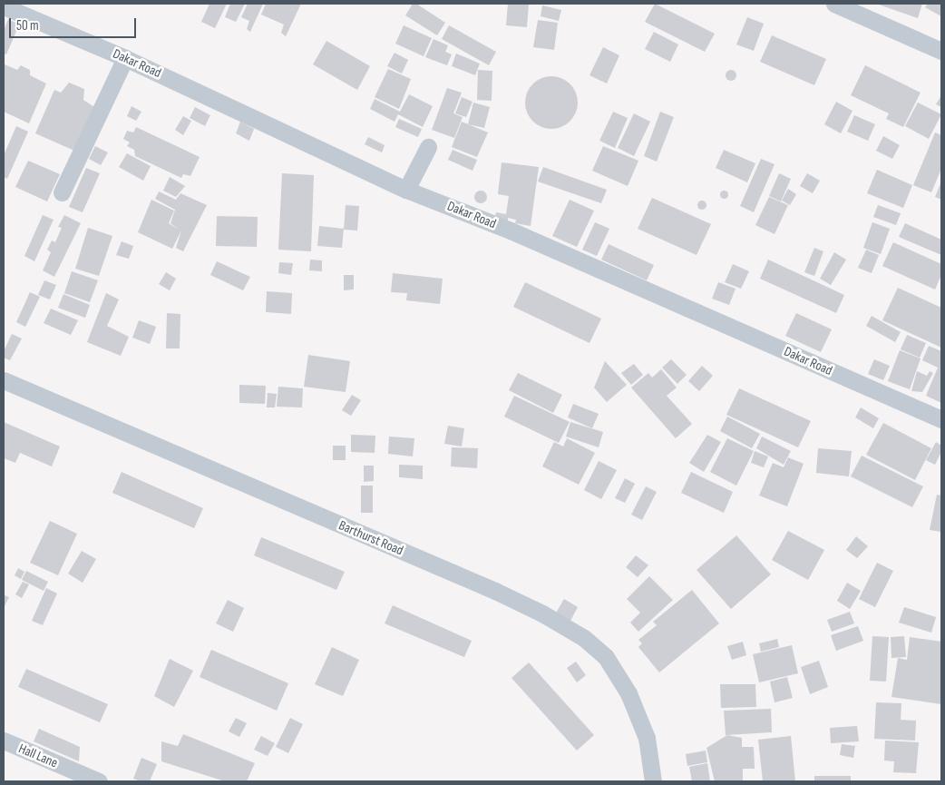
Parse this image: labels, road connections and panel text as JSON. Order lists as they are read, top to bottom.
{
  "streets": {
    "street": ["Dakar Road", "Barthurst Road", "Hall Lane"]
  },
  "scale_bar": "50 m"
}
